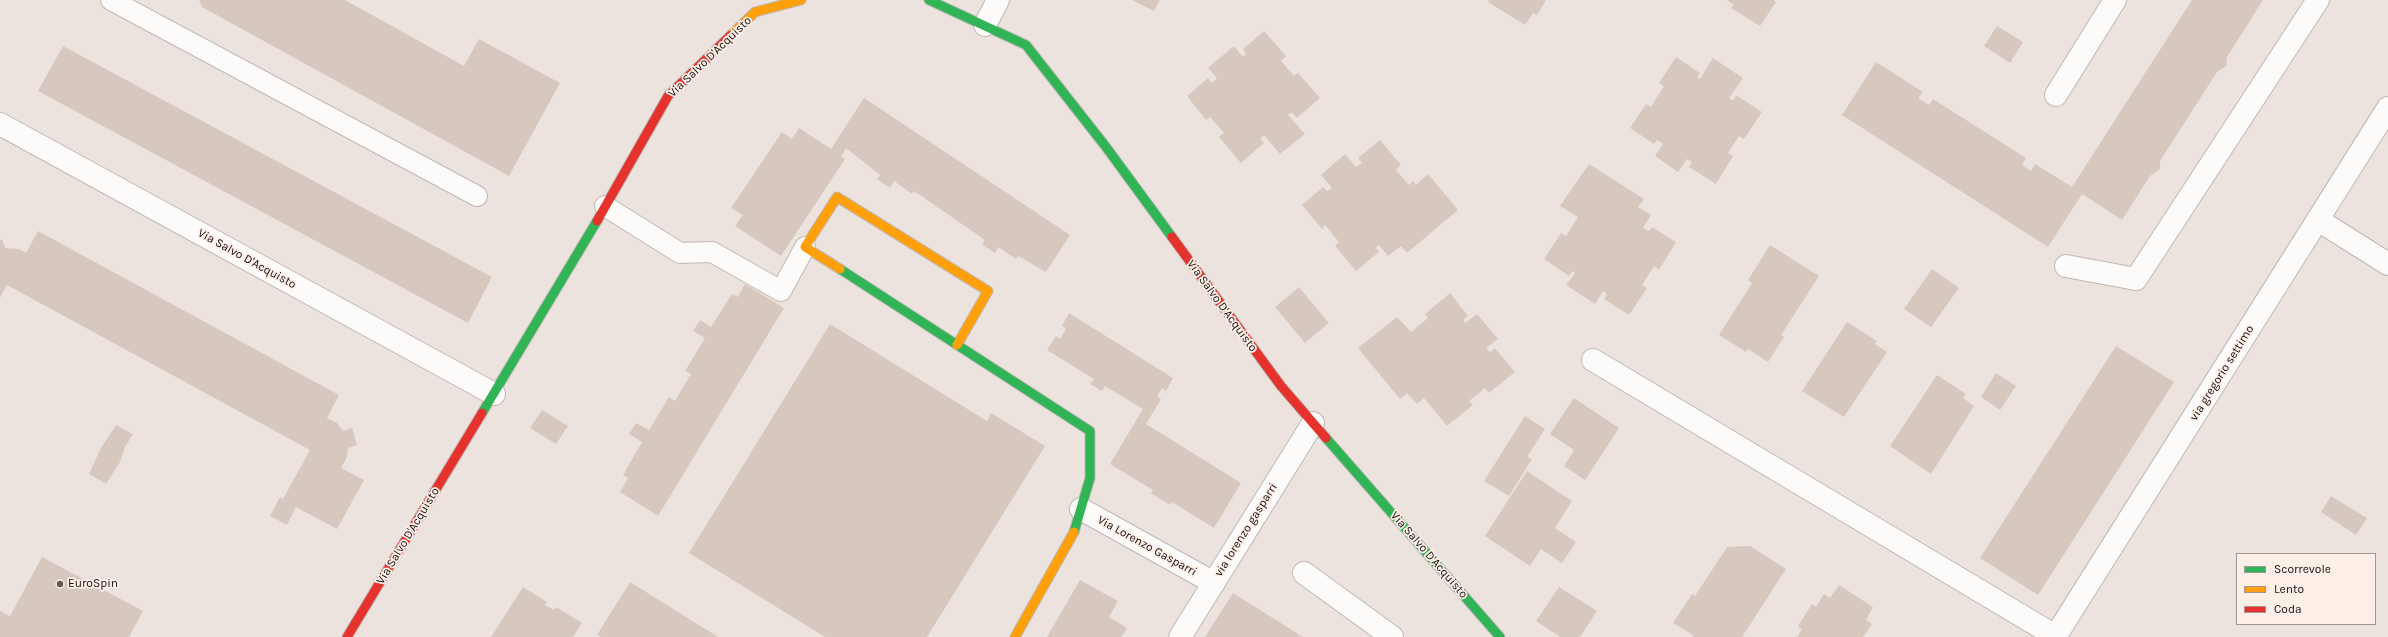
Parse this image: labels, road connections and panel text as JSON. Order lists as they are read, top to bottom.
{
  "streets": {
    "street": [
      "Via Salvo D'Acquisto",
      "via gregorio settimo",
      "via lorenzo gasparri",
      "Via Lorenzo Gasparri"
    ]
  },
  "crossings": [
    ["Via Salvo D'Acquisto", "via lorenzo gasparri"],
    ["via lorenzo gasparri", "Via Lorenzo Gasparri"]
  ],
  "places": ["EuroSpin"],
  "legend": ["Scorrevole", "Lento", "Coda"]
}
